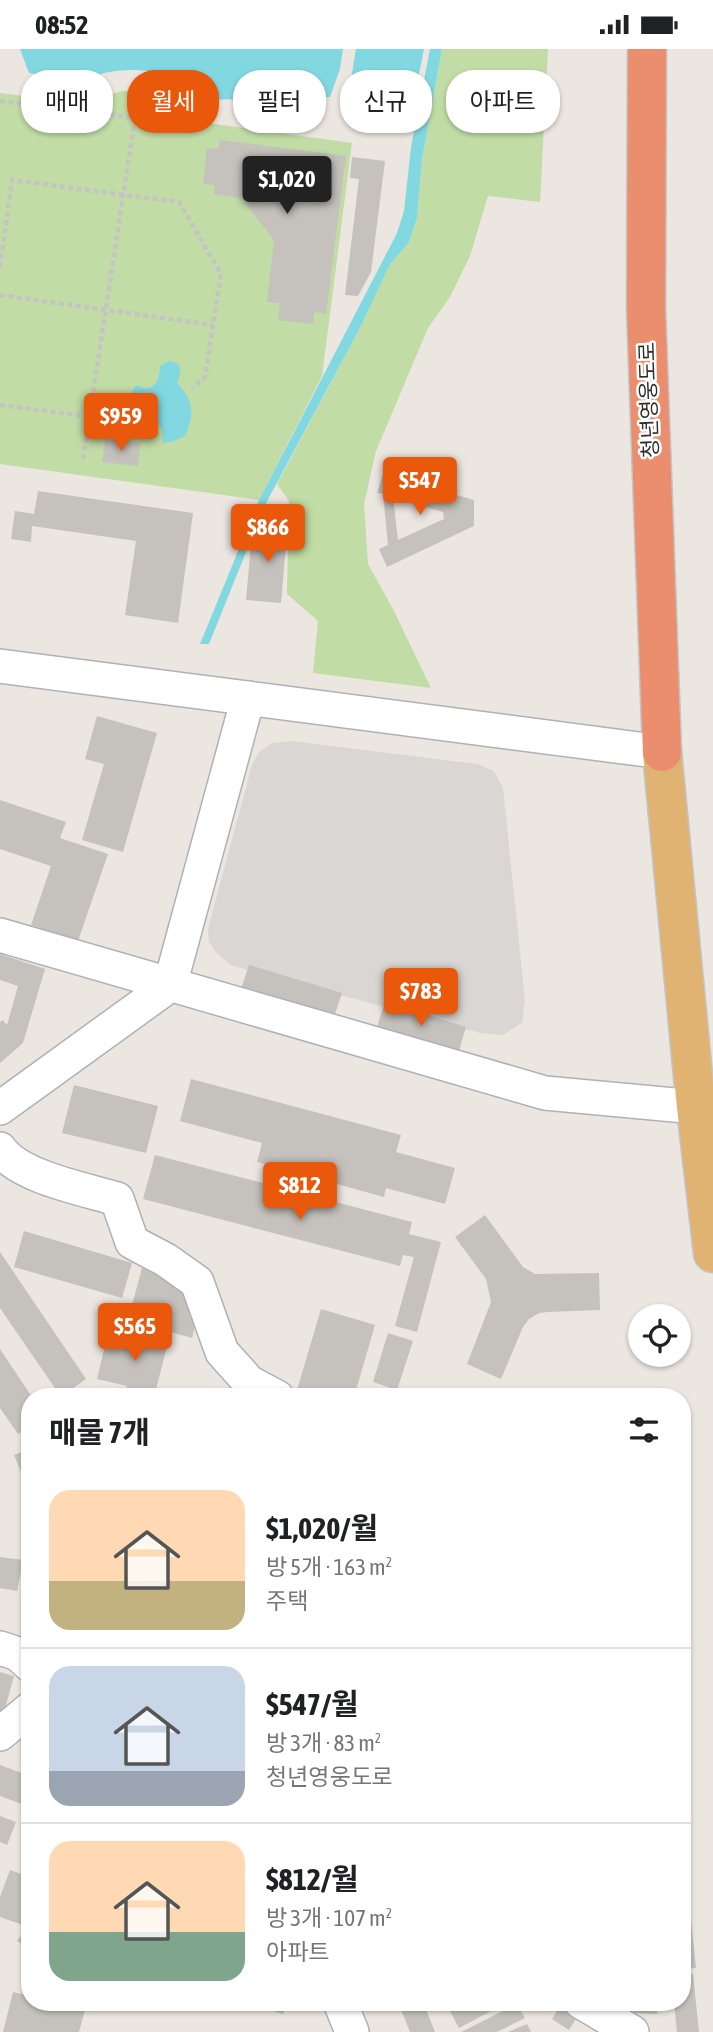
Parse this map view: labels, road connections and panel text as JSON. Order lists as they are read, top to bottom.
{
  "streets": {
    "highway": ["청년영웅도로"]
  },
  "page": {
    "status": "08:52",
    "chip": [
      "매매",
      "월세",
      "필터",
      "신규",
      "아파트"
    ],
    "price": [
      "$1,020",
      "$959",
      "$547",
      "$866",
      "$783",
      "$812",
      "$565"
    ],
    "heading": "매물 7개",
    "list": [
      {
        "name": "$1,020/월",
        "note": "방 5개 · 163 m² · 주택"
      },
      {
        "name": "$547/월",
        "note": "방 3개 · 83 m² · 청년영웅도로"
      },
      {
        "name": "$812/월",
        "note": "방 3개 · 107 m² · 아파트"
      }
    ]
  }
}
